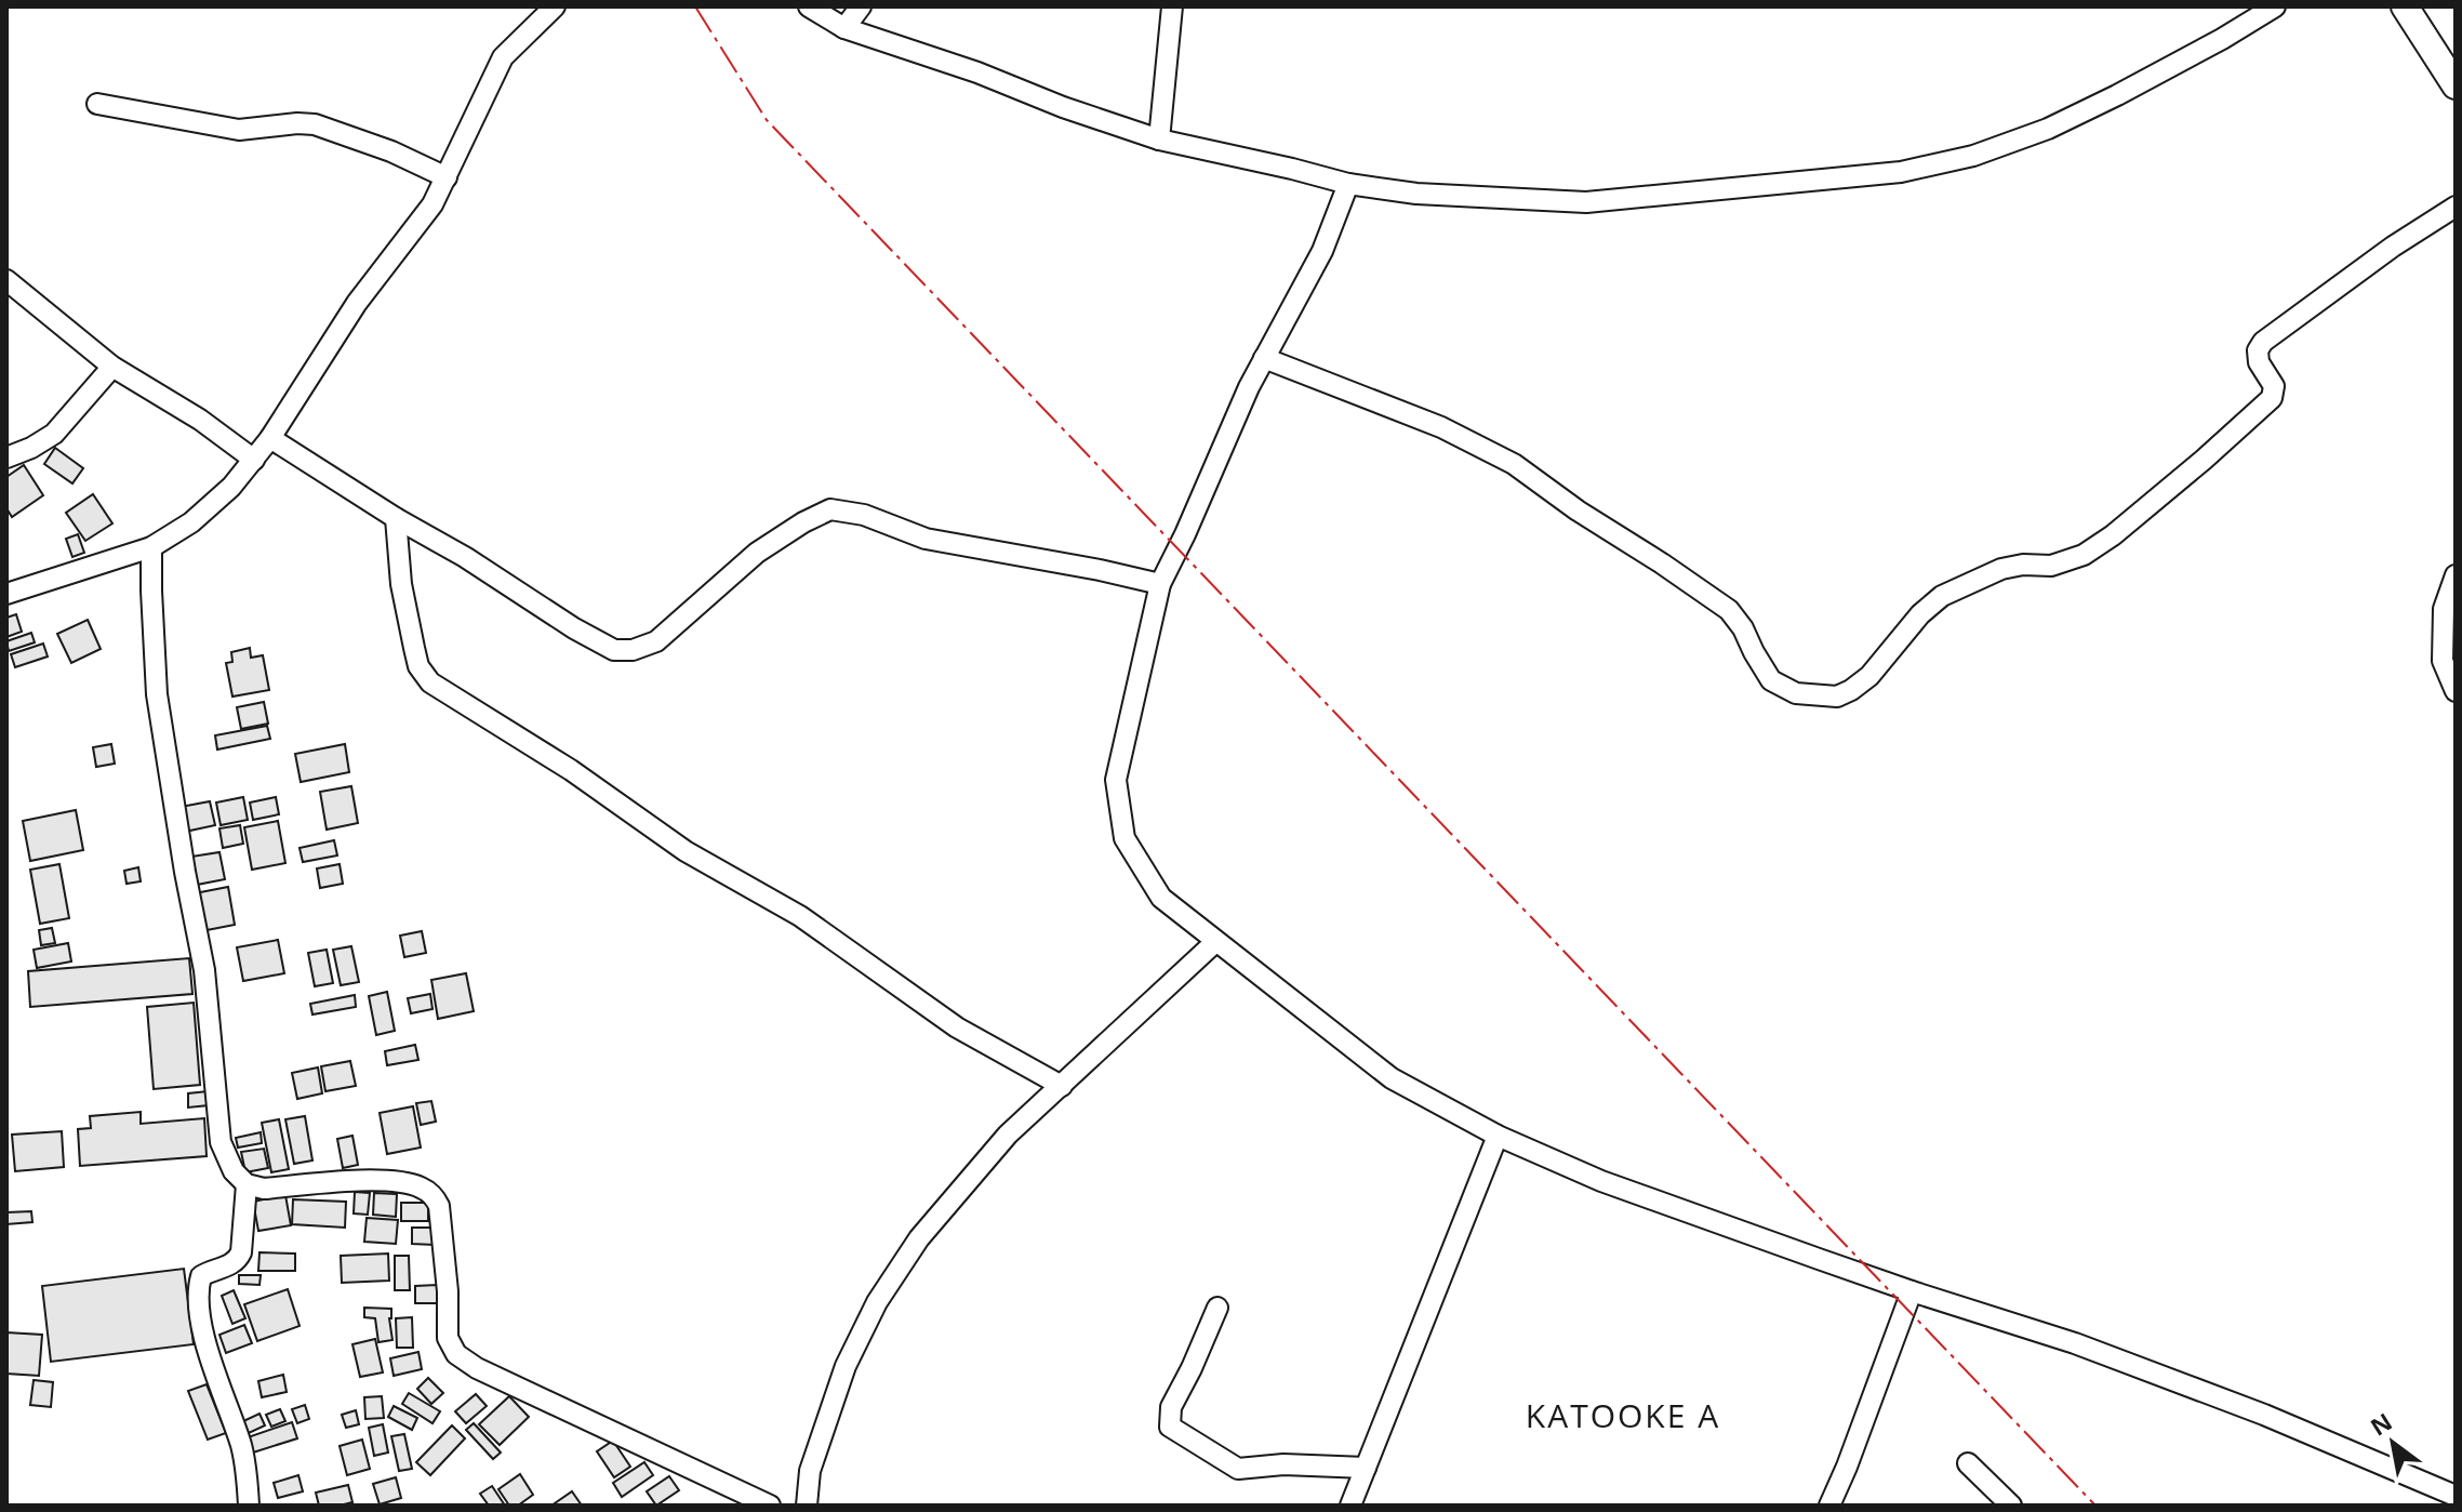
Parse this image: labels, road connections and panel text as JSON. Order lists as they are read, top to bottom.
{
  "districts": ["KATOOKE A"],
  "north": "top left"
}
